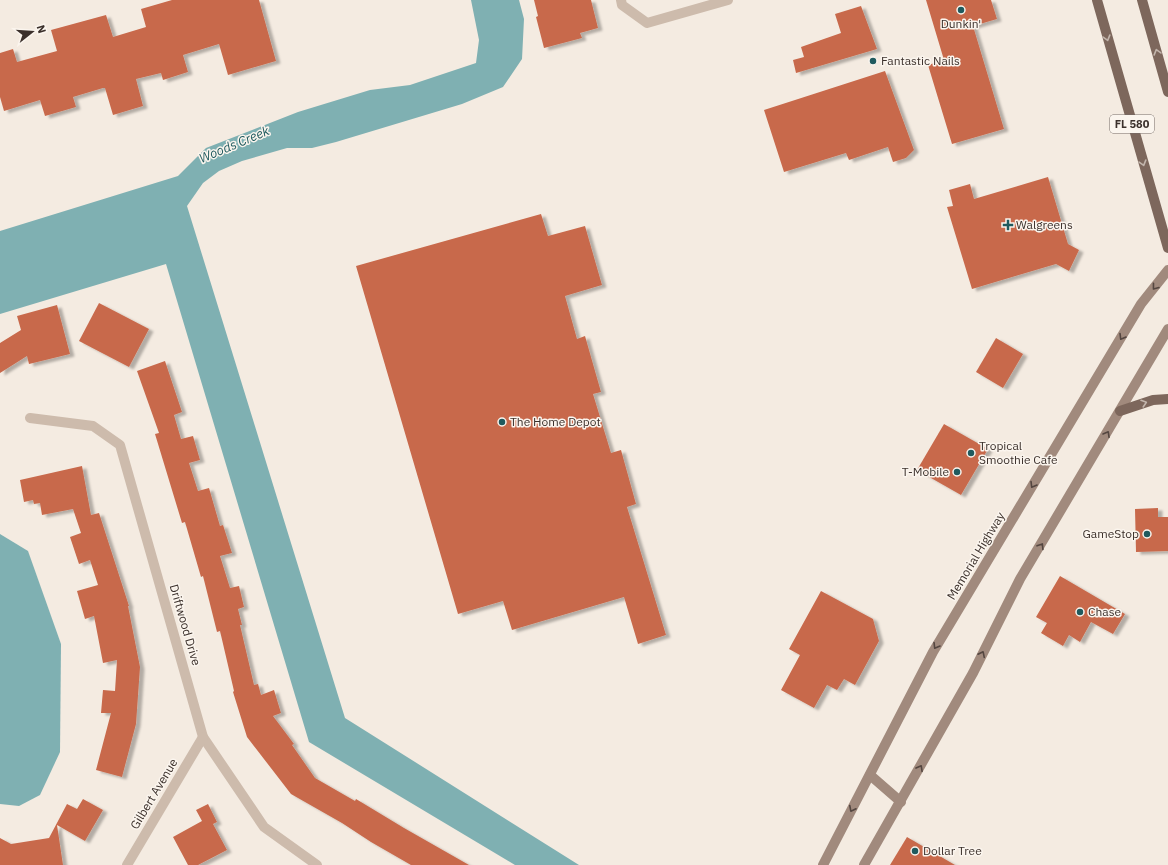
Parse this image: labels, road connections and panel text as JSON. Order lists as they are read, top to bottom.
{
  "streets": {
    "main road": ["FL 580", "Memorial Highway"],
    "street": ["Driftwood Drive", "Gilbert Avenue"]
  },
  "crossings": [
    ["Driftwood Drive", "Gilbert Avenue"]
  ],
  "water": ["Woods Creek"],
  "places": {
    "other": [
      "Dunkin'",
      "Fantastic Nails",
      "The Home Depot",
      "Tropical Smoothie Cafe",
      "T-Mobile",
      "GameStop",
      "Chase",
      "Dollar Tree"
    ],
    "health": ["Walgreens"]
  },
  "north": "right"
}
